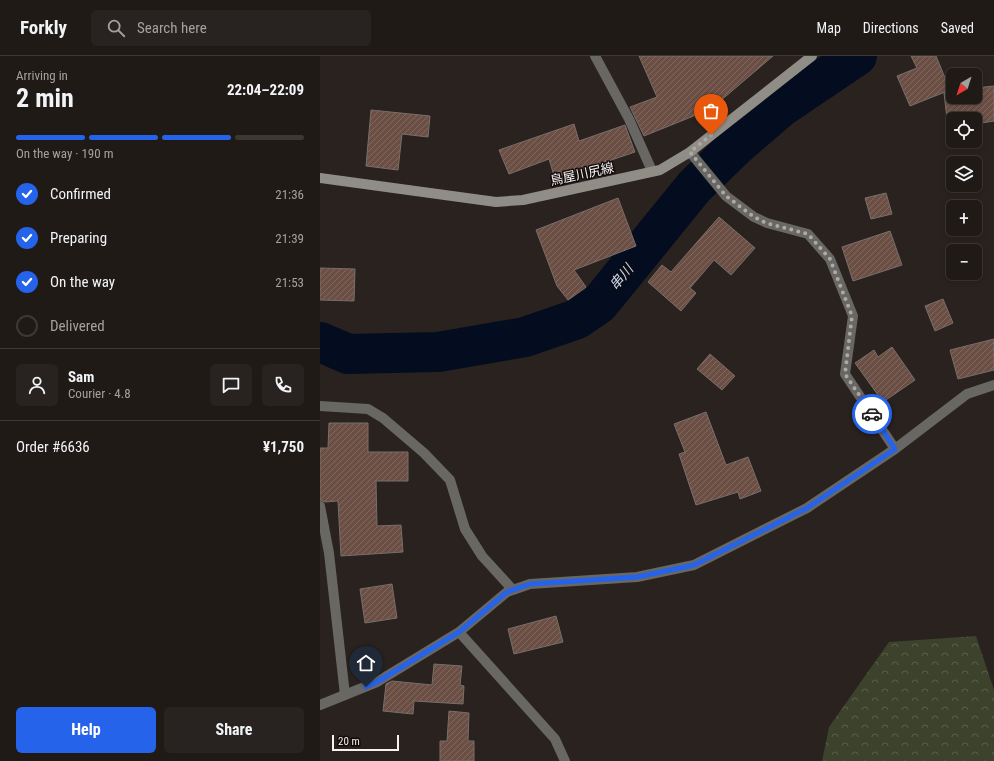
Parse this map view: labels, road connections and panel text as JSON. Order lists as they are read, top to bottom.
{
  "streets": {
    "main road": ["鳥屋川尻線"]
  },
  "water": ["串川"],
  "scale_bar": "20 m",
  "north": "bottom left",
  "page": {
    "header": "Forkly",
    "search": "Search here",
    "nav": ["Map", "Directions", "Saved"],
    "heading": ["2 min", "Arriving in", "22:04–22:09"],
    "panel": [
      "Sam",
      "Courier · 4.8",
      "Order #6636",
      "¥1,750"
    ],
    "map_buttons": ["+", "−"],
    "bar": "On the way · 190 m",
    "list": [
      ["Confirmed", "21:36"],
      ["Preparing", "21:39"],
      ["On the way", "21:53"],
      "Delivered"
    ],
    "buttons": ["Help", "Share"],
    "scale": "20 m"
  }
}
